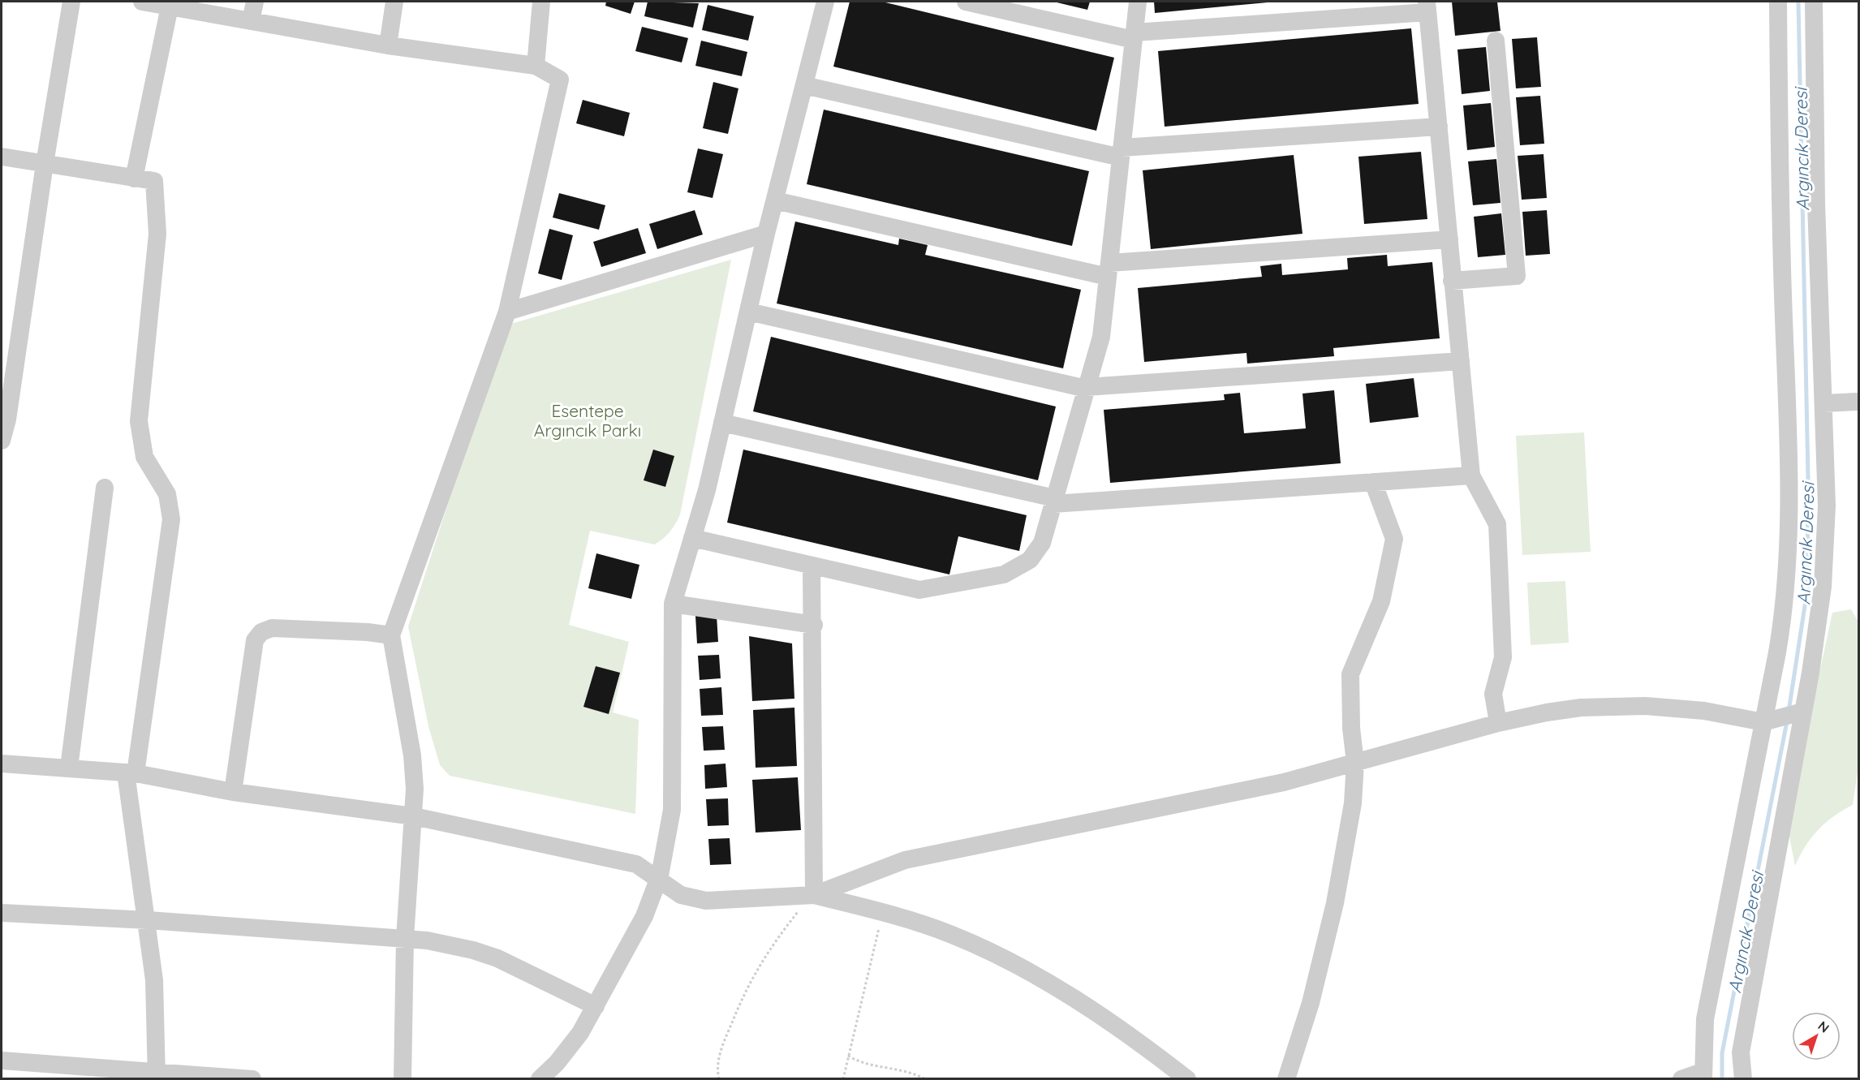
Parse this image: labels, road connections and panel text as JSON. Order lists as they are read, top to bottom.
{
  "water": ["Argıncık Deresi"],
  "parks": ["Esentepe Argıncık Parkı"],
  "north": "top right"
}
